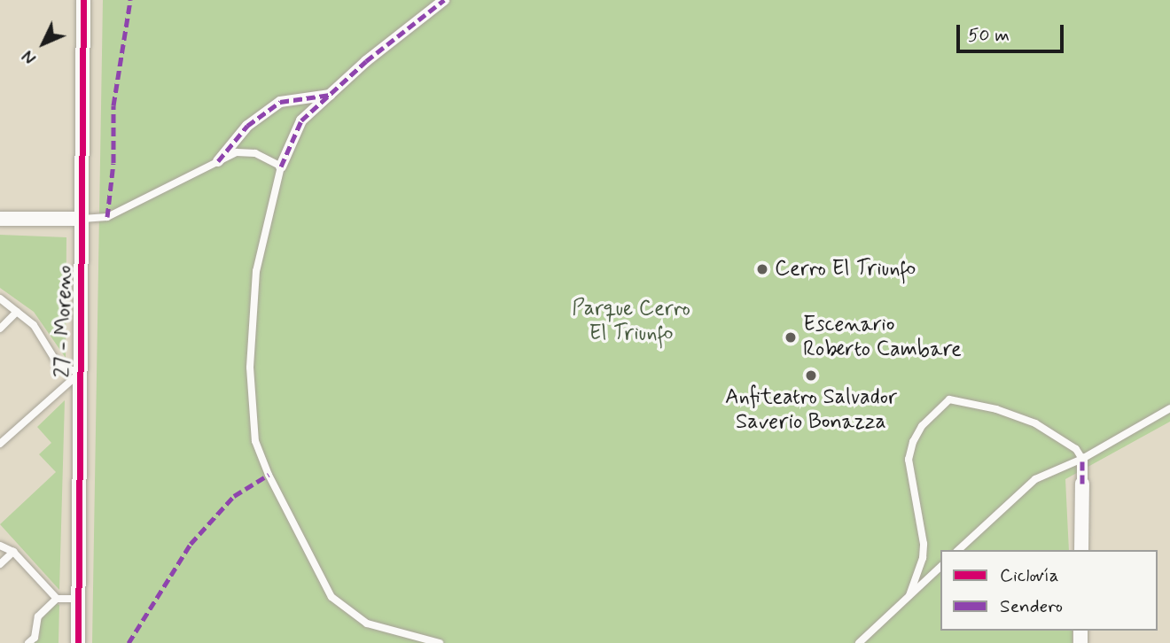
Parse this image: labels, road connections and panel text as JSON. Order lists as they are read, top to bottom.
{
  "streets": {
    "street": ["27 - Moreno"]
  },
  "parks": ["Parque Cerro El Triunfo"],
  "places": ["Cerro El Triunfo", "Escenario Roberto Cambare", "Anfiteatro Salvador Saverio Bonazza"],
  "legend": ["Ciclovía", "Sendero"],
  "scale_bar": "50 m",
  "north": "bottom left"
}
